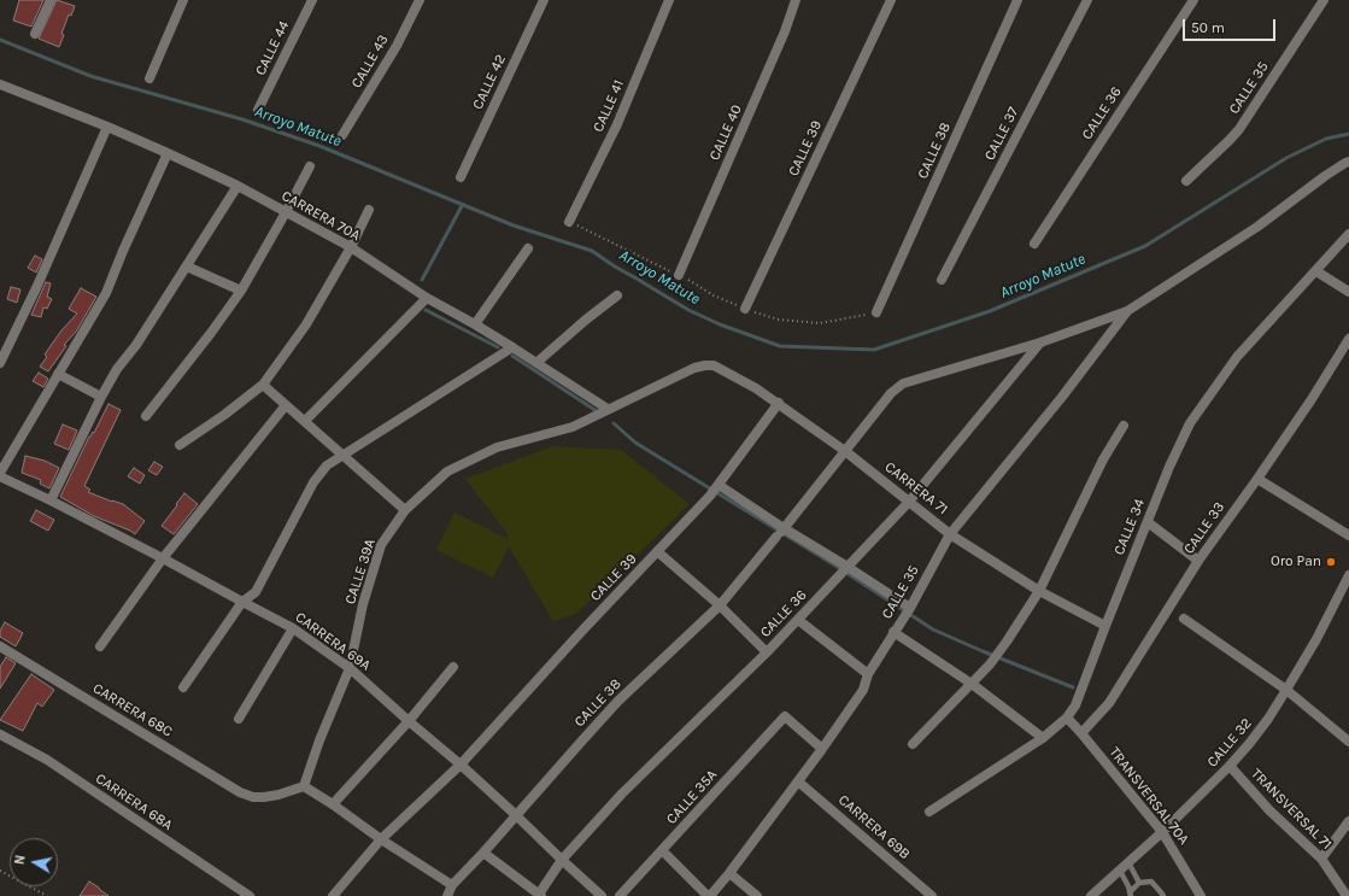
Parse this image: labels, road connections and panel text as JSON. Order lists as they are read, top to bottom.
{
  "streets": {
    "street": [
      "CALLE 44",
      "CALLE 43",
      "CALLE 42",
      "CALLE 35",
      "CALLE 41",
      "CALLE 36",
      "CALLE 40",
      "CALLE 37",
      "CALLE 39",
      "CALLE 38",
      "CARRERA 70A",
      "CARRERA 71",
      "CALLE 34",
      "CALLE 33",
      "CALLE 39A",
      "CARRERA 69A",
      "CARRERA 68C",
      "CALLE 32",
      "TRANSVERSAL 70A",
      "CALLE 35A",
      "CARRERA 68A",
      "TRANSVERSAL 71",
      "CARRERA 69B"
    ]
  },
  "crossings": [
    ["CALLE 35", "CARRERA 71"],
    ["CALLE 35", "CALLE 35A"],
    ["CALLE 35", "CARRERA 69B"],
    ["CALLE 36", "CALLE 38"],
    ["CALLE 36", "CARRERA 71"],
    ["CALLE 36", "CARRERA 69A"],
    ["CALLE 39", "CARRERA 71"],
    ["CALLE 39", "CARRERA 69A"],
    ["CALLE 38", "CARRERA 71"],
    ["CALLE 38", "CARRERA 69A"],
    ["CARRERA 70A", "CALLE 39A"],
    ["CARRERA 71", "CALLE 34"],
    ["CARRERA 71", "CALLE 39A"],
    ["CALLE 34", "TRANSVERSAL 70A"],
    ["CALLE 33", "TRANSVERSAL 70A"],
    ["CALLE 39A", "CARRERA 69A"],
    ["CALLE 39A", "CARRERA 68C"],
    ["CALLE 32", "TRANSVERSAL 70A"],
    ["CALLE 32", "TRANSVERSAL 71"]
  ],
  "water": ["Arroyo Matute"],
  "places": ["Oro Pan"],
  "scale_bar": "50 m",
  "north": "left"
}
